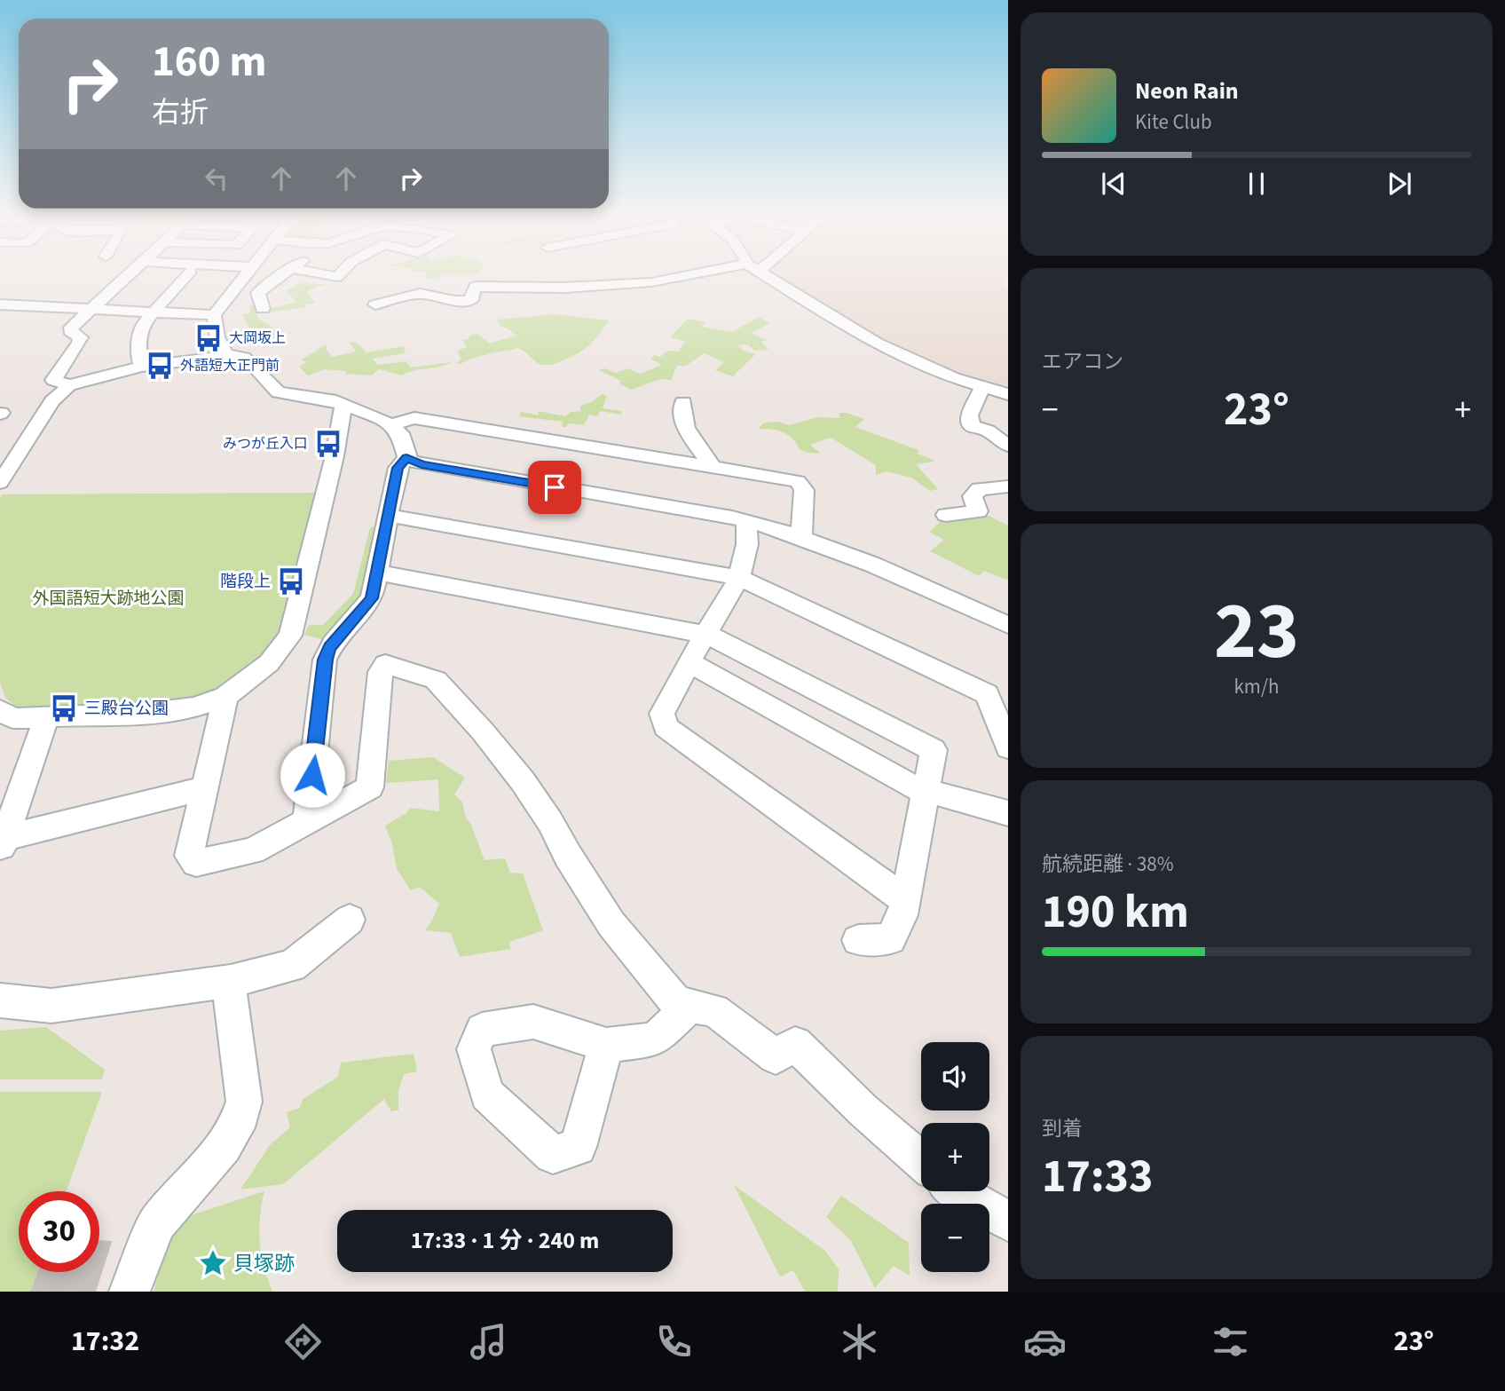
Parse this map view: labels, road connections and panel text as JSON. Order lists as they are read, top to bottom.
{
  "parks": ["外国語短大跡地公園"],
  "places": {
    "bus stop": [
      "大岡坂上",
      "外語短大正門前",
      "みつが丘入口",
      "階段上",
      "三殿台公園"
    ],
    "place": ["貝塚跡"]
  },
  "page": {
    "turn": ["160 m", "右折"],
    "song": ["Neon Rain", "Kite Club"],
    "tile": [
      "エアコン",
      ["23", "km/h"],
      ["航続距離 · 38%", "190 km"],
      ["到着", "17:33"]
    ],
    "heat": ["−", "23°", "+"],
    "map_buttons": ["+", "−"],
    "limit": "30",
    "trip": "17:33 · 1 分 · 240 m",
    "tabs": ["17:32", "23°"]
  }
}
